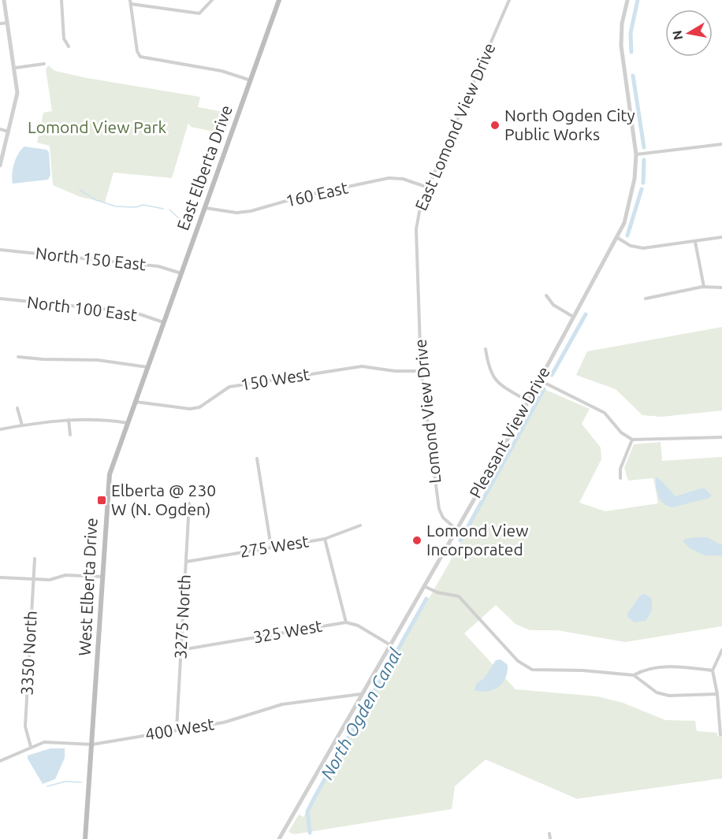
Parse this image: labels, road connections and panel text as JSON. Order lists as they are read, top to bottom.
{
  "streets": {
    "main road": ["East Elberta Drive", "West Elberta Drive"],
    "street": [
      "East Lomond View Drive",
      "160 East",
      "North 150 East",
      "North 100 East",
      "150 West",
      "Lomond View Drive",
      "Pleasant View Drive",
      "275 West",
      "3275 North",
      "325 West",
      "3350 North",
      "400 West"
    ]
  },
  "crossings": [
    ["East Lomond View Drive", "160 East"],
    ["East Lomond View Drive", "Lomond View Drive"],
    ["East Elberta Drive", "160 East"],
    ["East Elberta Drive", "North 150 East"],
    ["East Elberta Drive", "North 100 East"],
    ["East Elberta Drive", "West Elberta Drive"],
    ["150 West", "Lomond View Drive"],
    ["150 West", "West Elberta Drive"],
    ["Lomond View Drive", "Pleasant View Drive"],
    ["Pleasant View Drive", "325 West"],
    ["Pleasant View Drive", "400 West"],
    ["275 West", "3275 North"],
    ["West Elberta Drive", "400 West"],
    ["3275 North", "325 West"],
    ["3275 North", "400 West"],
    ["3350 North", "400 West"]
  ],
  "water": ["North Ogden Canal"],
  "parks": ["Lomond View Park"],
  "places": {
    "other": ["North Ogden City Public Works", "Lomond View Incorporated"],
    "transit": ["Elberta @ 230 W (N. Ogden)"]
  },
  "north": "left"
}
